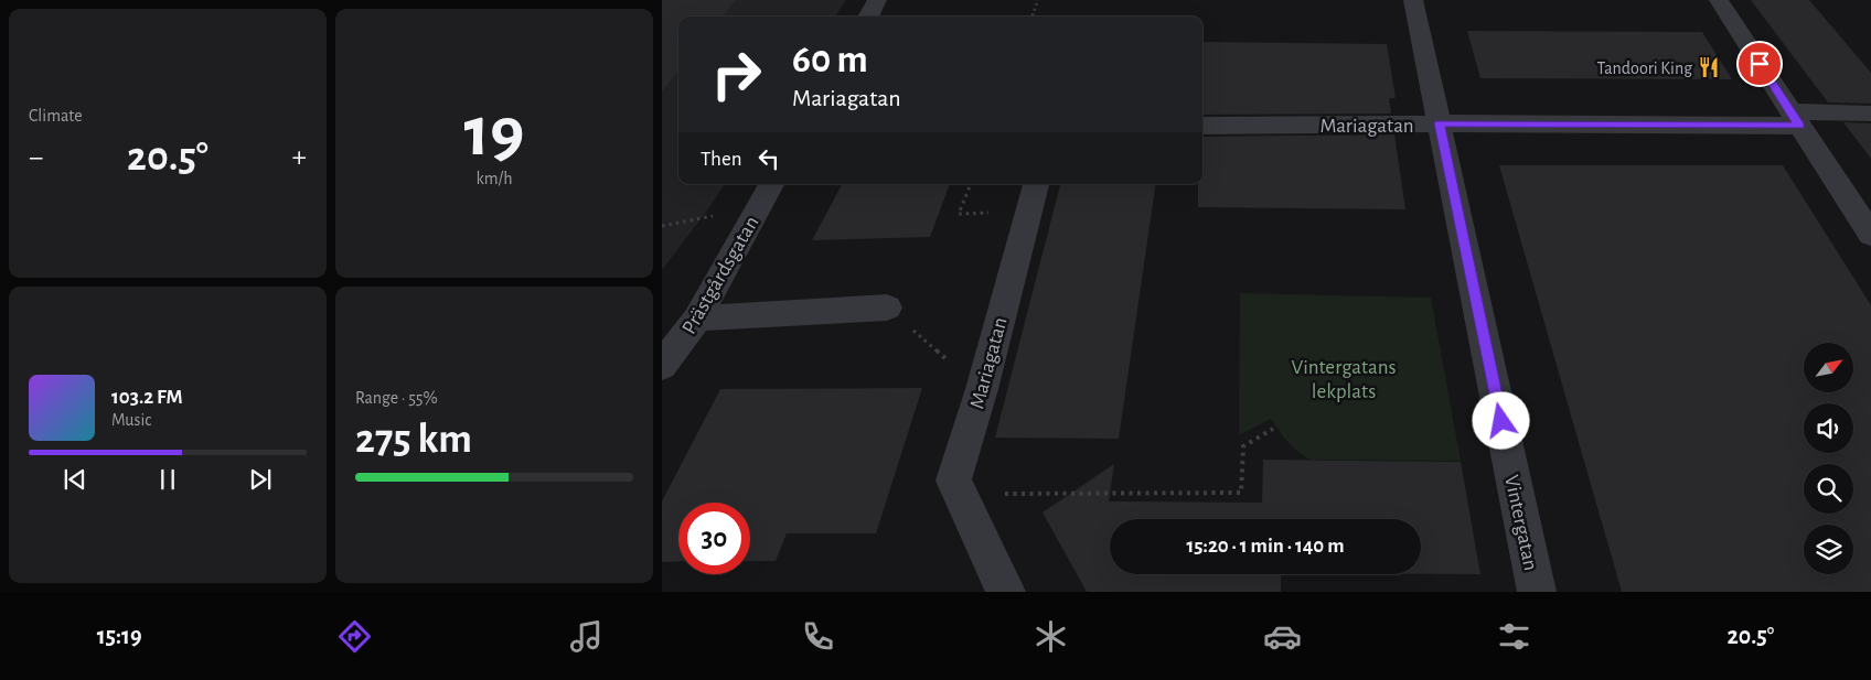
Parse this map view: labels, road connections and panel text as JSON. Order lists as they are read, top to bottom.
{
  "streets": {
    "street": ["Mariagatan", "Prästgårdsgatan", "Vintergatan"]
  },
  "crossings": [
    ["Mariagatan", "Vintergatan"]
  ],
  "parks": ["Vintergatans lekplats"],
  "places": {
    "restaurant": ["Tandoori King"]
  },
  "north": "top right",
  "page": {
    "tile": [
      "Climate",
      ["19", "km/h"],
      ["Range · 55%", "275 km"]
    ],
    "turn": ["60 m", "Mariagatan"],
    "then": "Then",
    "heat": ["−", "20.5°", "+"],
    "song": ["103.2 FM", "Music"],
    "limit": "30",
    "trip": "15:20 · 1 min · 140 m",
    "tabs": ["15:19", "20.5°"]
  }
}
